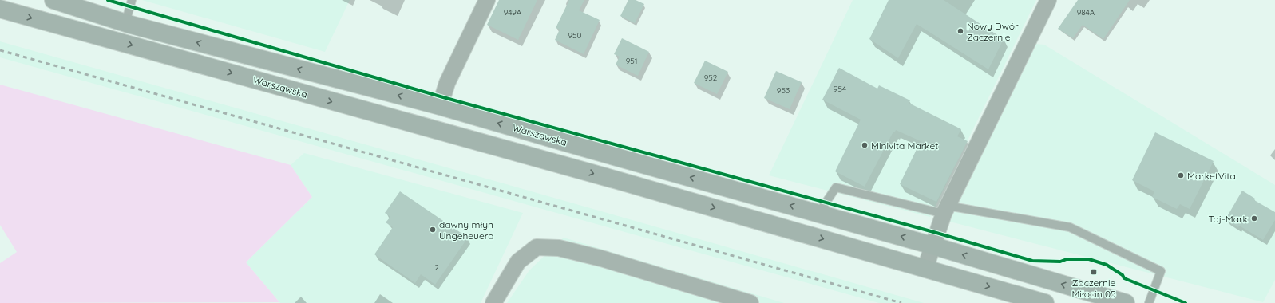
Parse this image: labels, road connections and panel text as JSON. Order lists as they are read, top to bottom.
{
  "streets": {
    "main road": ["Warszawska"]
  },
  "places": {
    "other": [
      "Nowy Dwór Zaczernie",
      "Minivita Market",
      "MarketVita",
      "Taj-Mark",
      "dawny młyn Ungeheuera"
    ],
    "transit": ["Zaczernie Miłocin 05"]
  },
  "house_numbers": [
    "949A",
    "984A",
    "950",
    "951",
    "952",
    "954",
    "953",
    "2"
  ]
}
